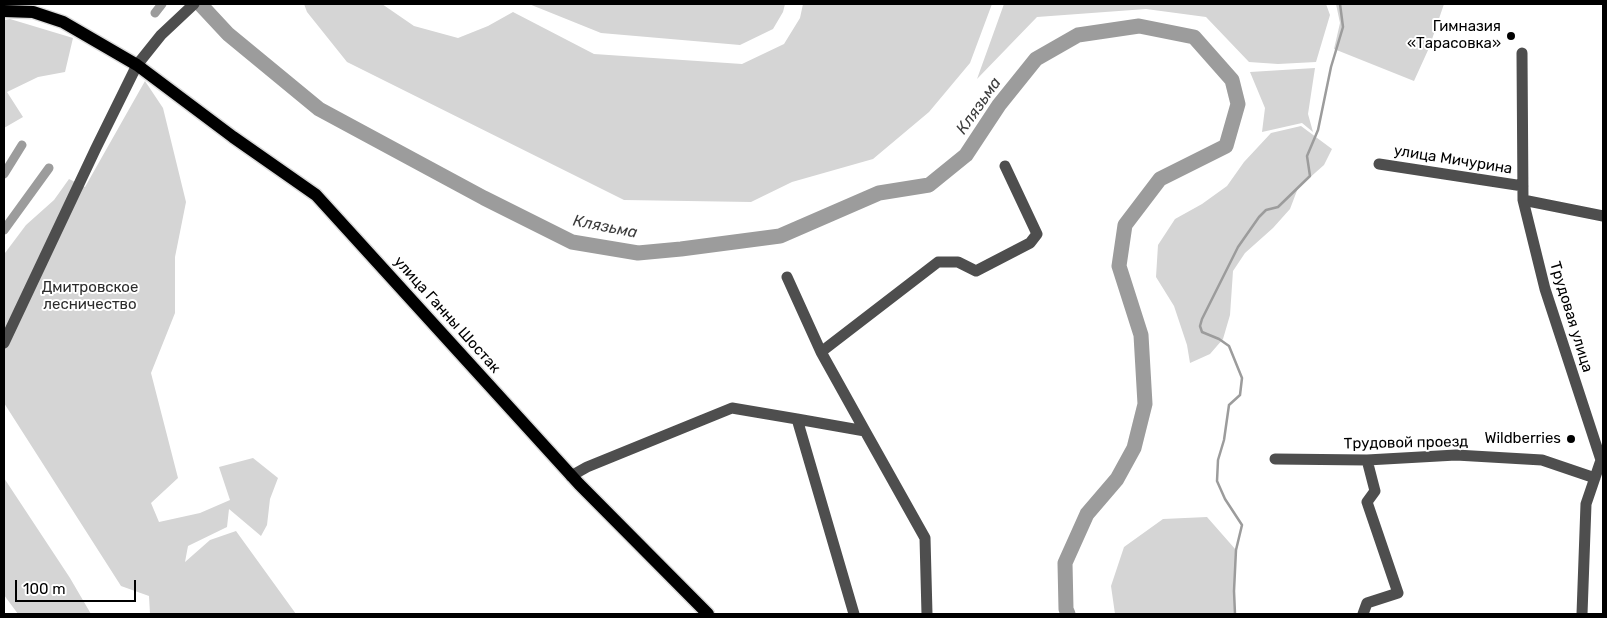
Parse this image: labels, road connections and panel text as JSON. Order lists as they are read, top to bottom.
{
  "streets": {
    "main road": ["улица Ганны Шостак"],
    "street": ["улица Мичурина", "Трудовая улица", "Трудовой проезд"]
  },
  "crossings": [
    ["улица Мичурина", "Трудовая улица"],
    ["Трудовая улица", "Трудовой проезд"]
  ],
  "water": ["Клязьма"],
  "parks": ["Дмитровское лесничество"],
  "places": ["Гимназия «Тарасовка»", "Wildberries"],
  "scale_bar": "100 m"
}
